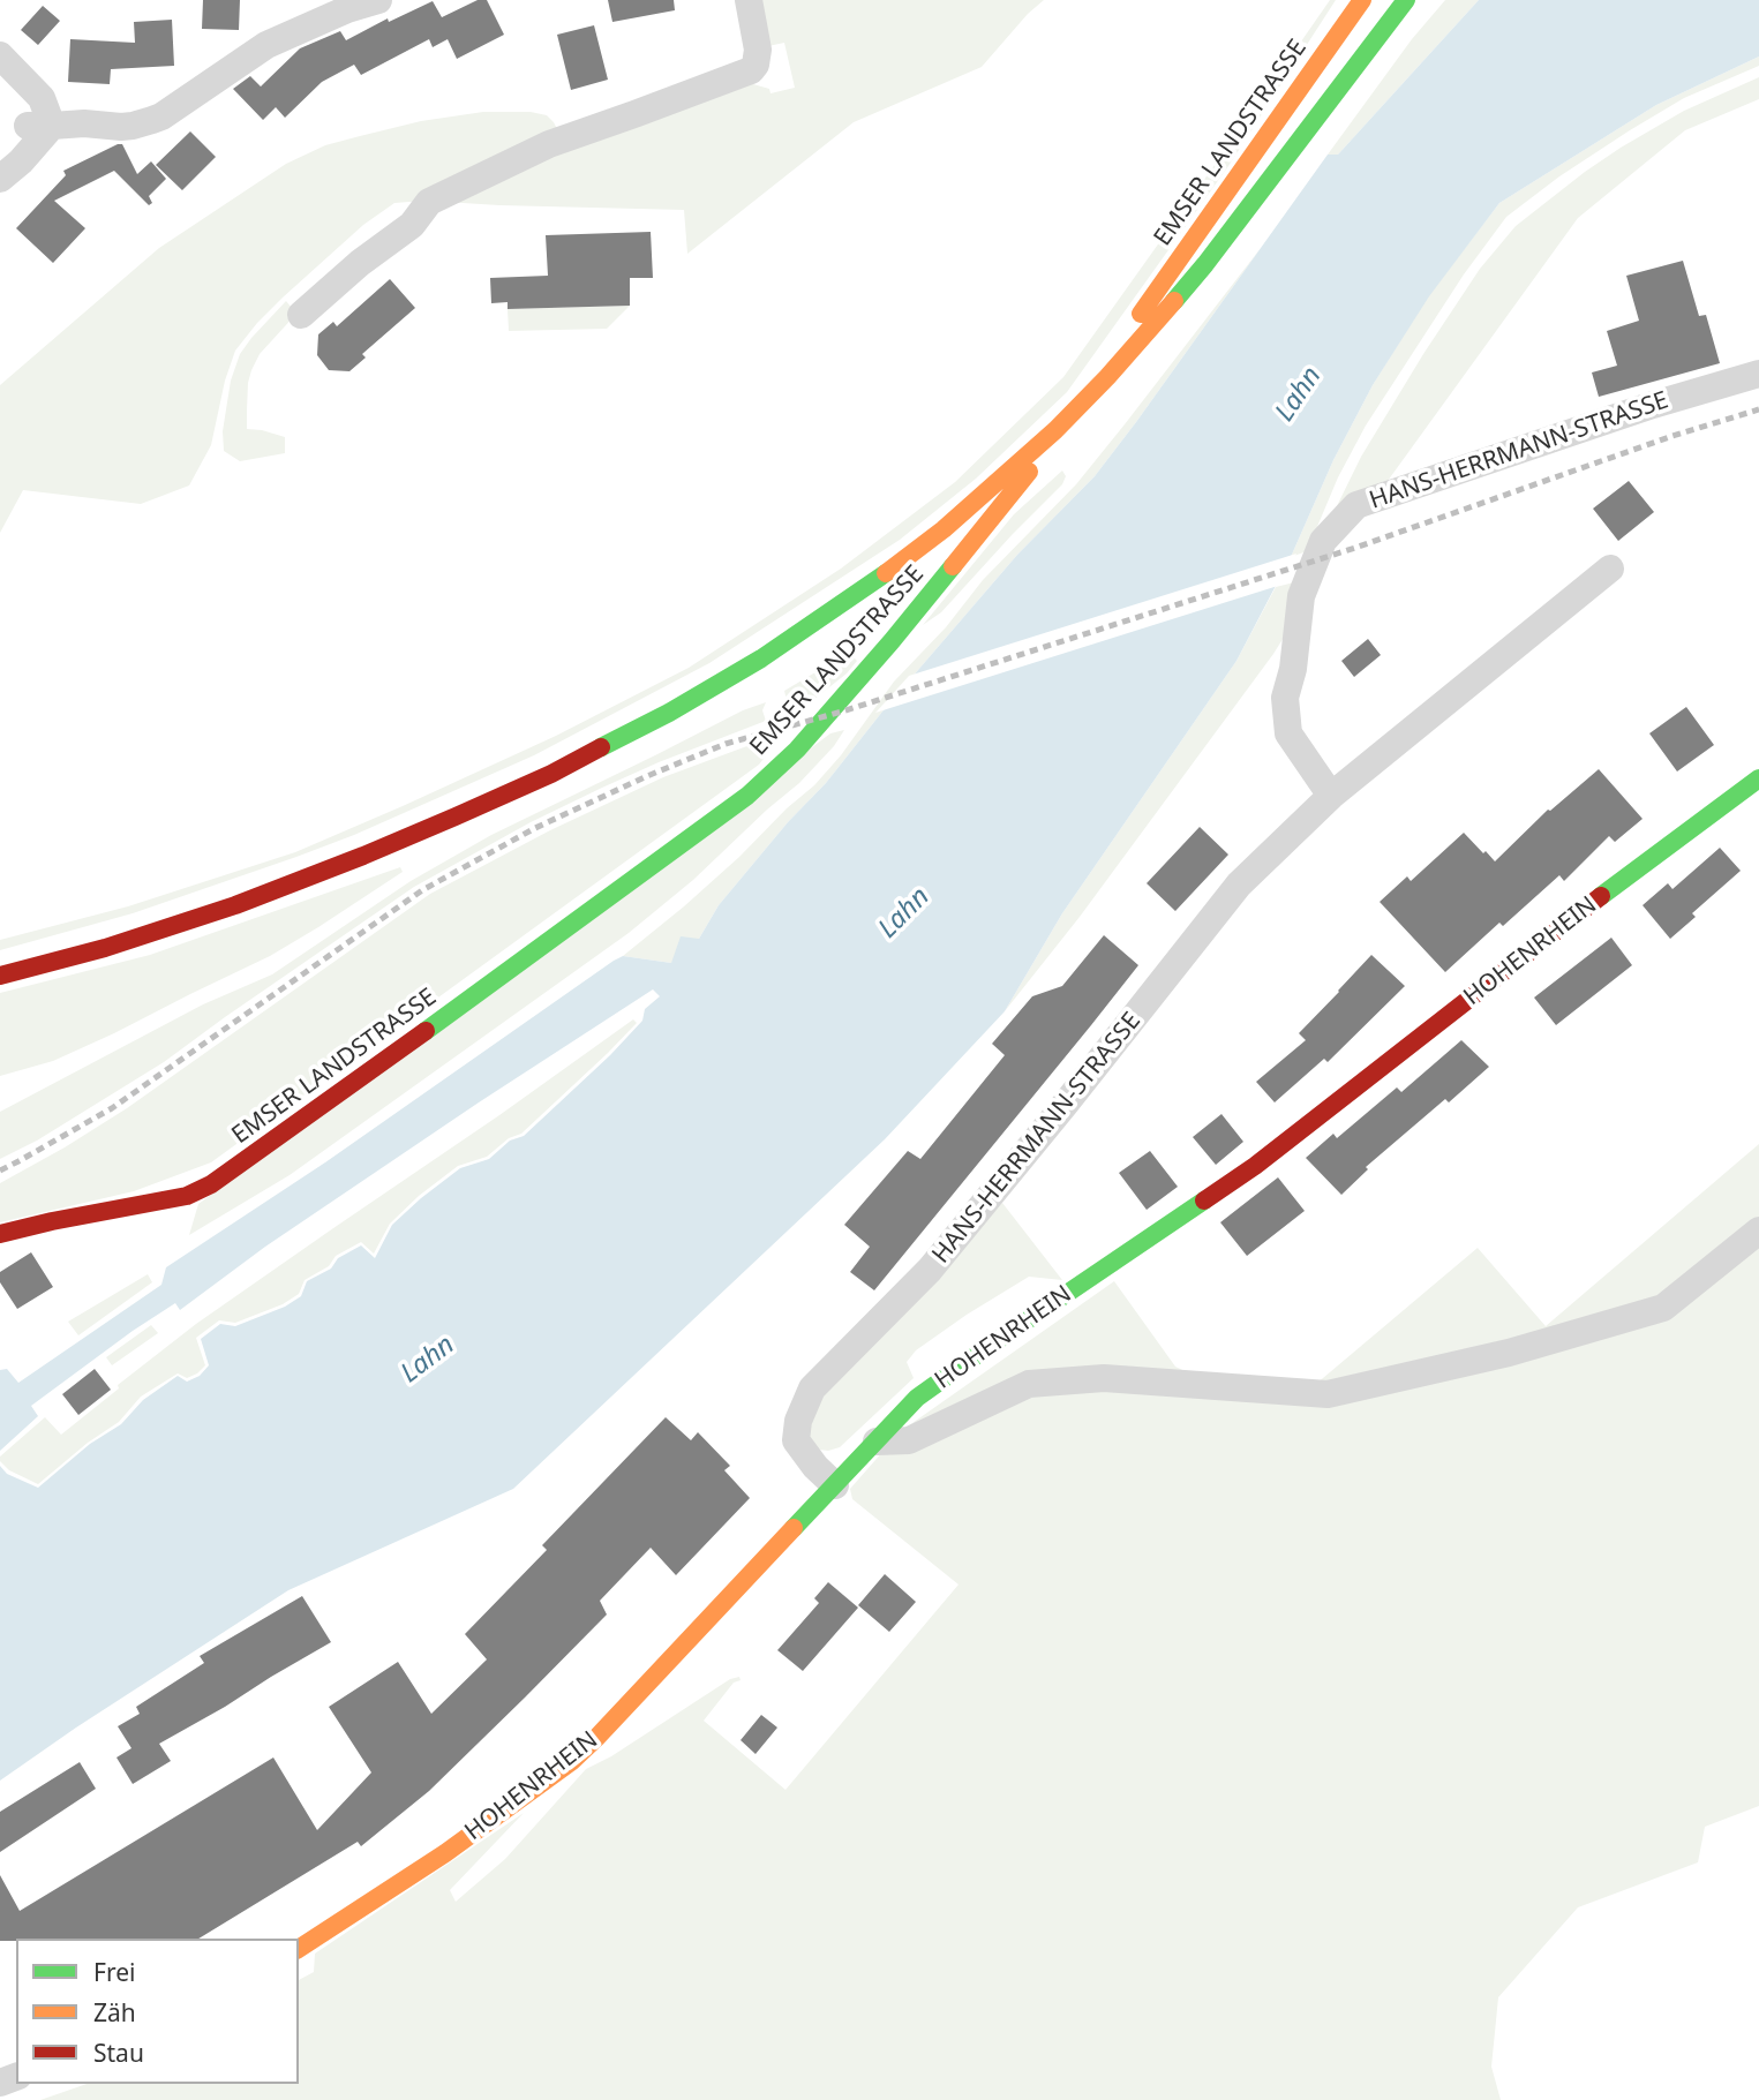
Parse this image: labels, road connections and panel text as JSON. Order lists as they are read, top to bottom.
{
  "streets": {
    "street": ["EMSER LANDSTRASSE", "HANS-HERRMANN-STRASSE", "HOHENRHEIN"]
  },
  "crossings": [
    ["HANS-HERRMANN-STRASSE", "HOHENRHEIN"]
  ],
  "water": ["Lahn"],
  "legend": ["Frei", "Zäh", "Stau"]
}
